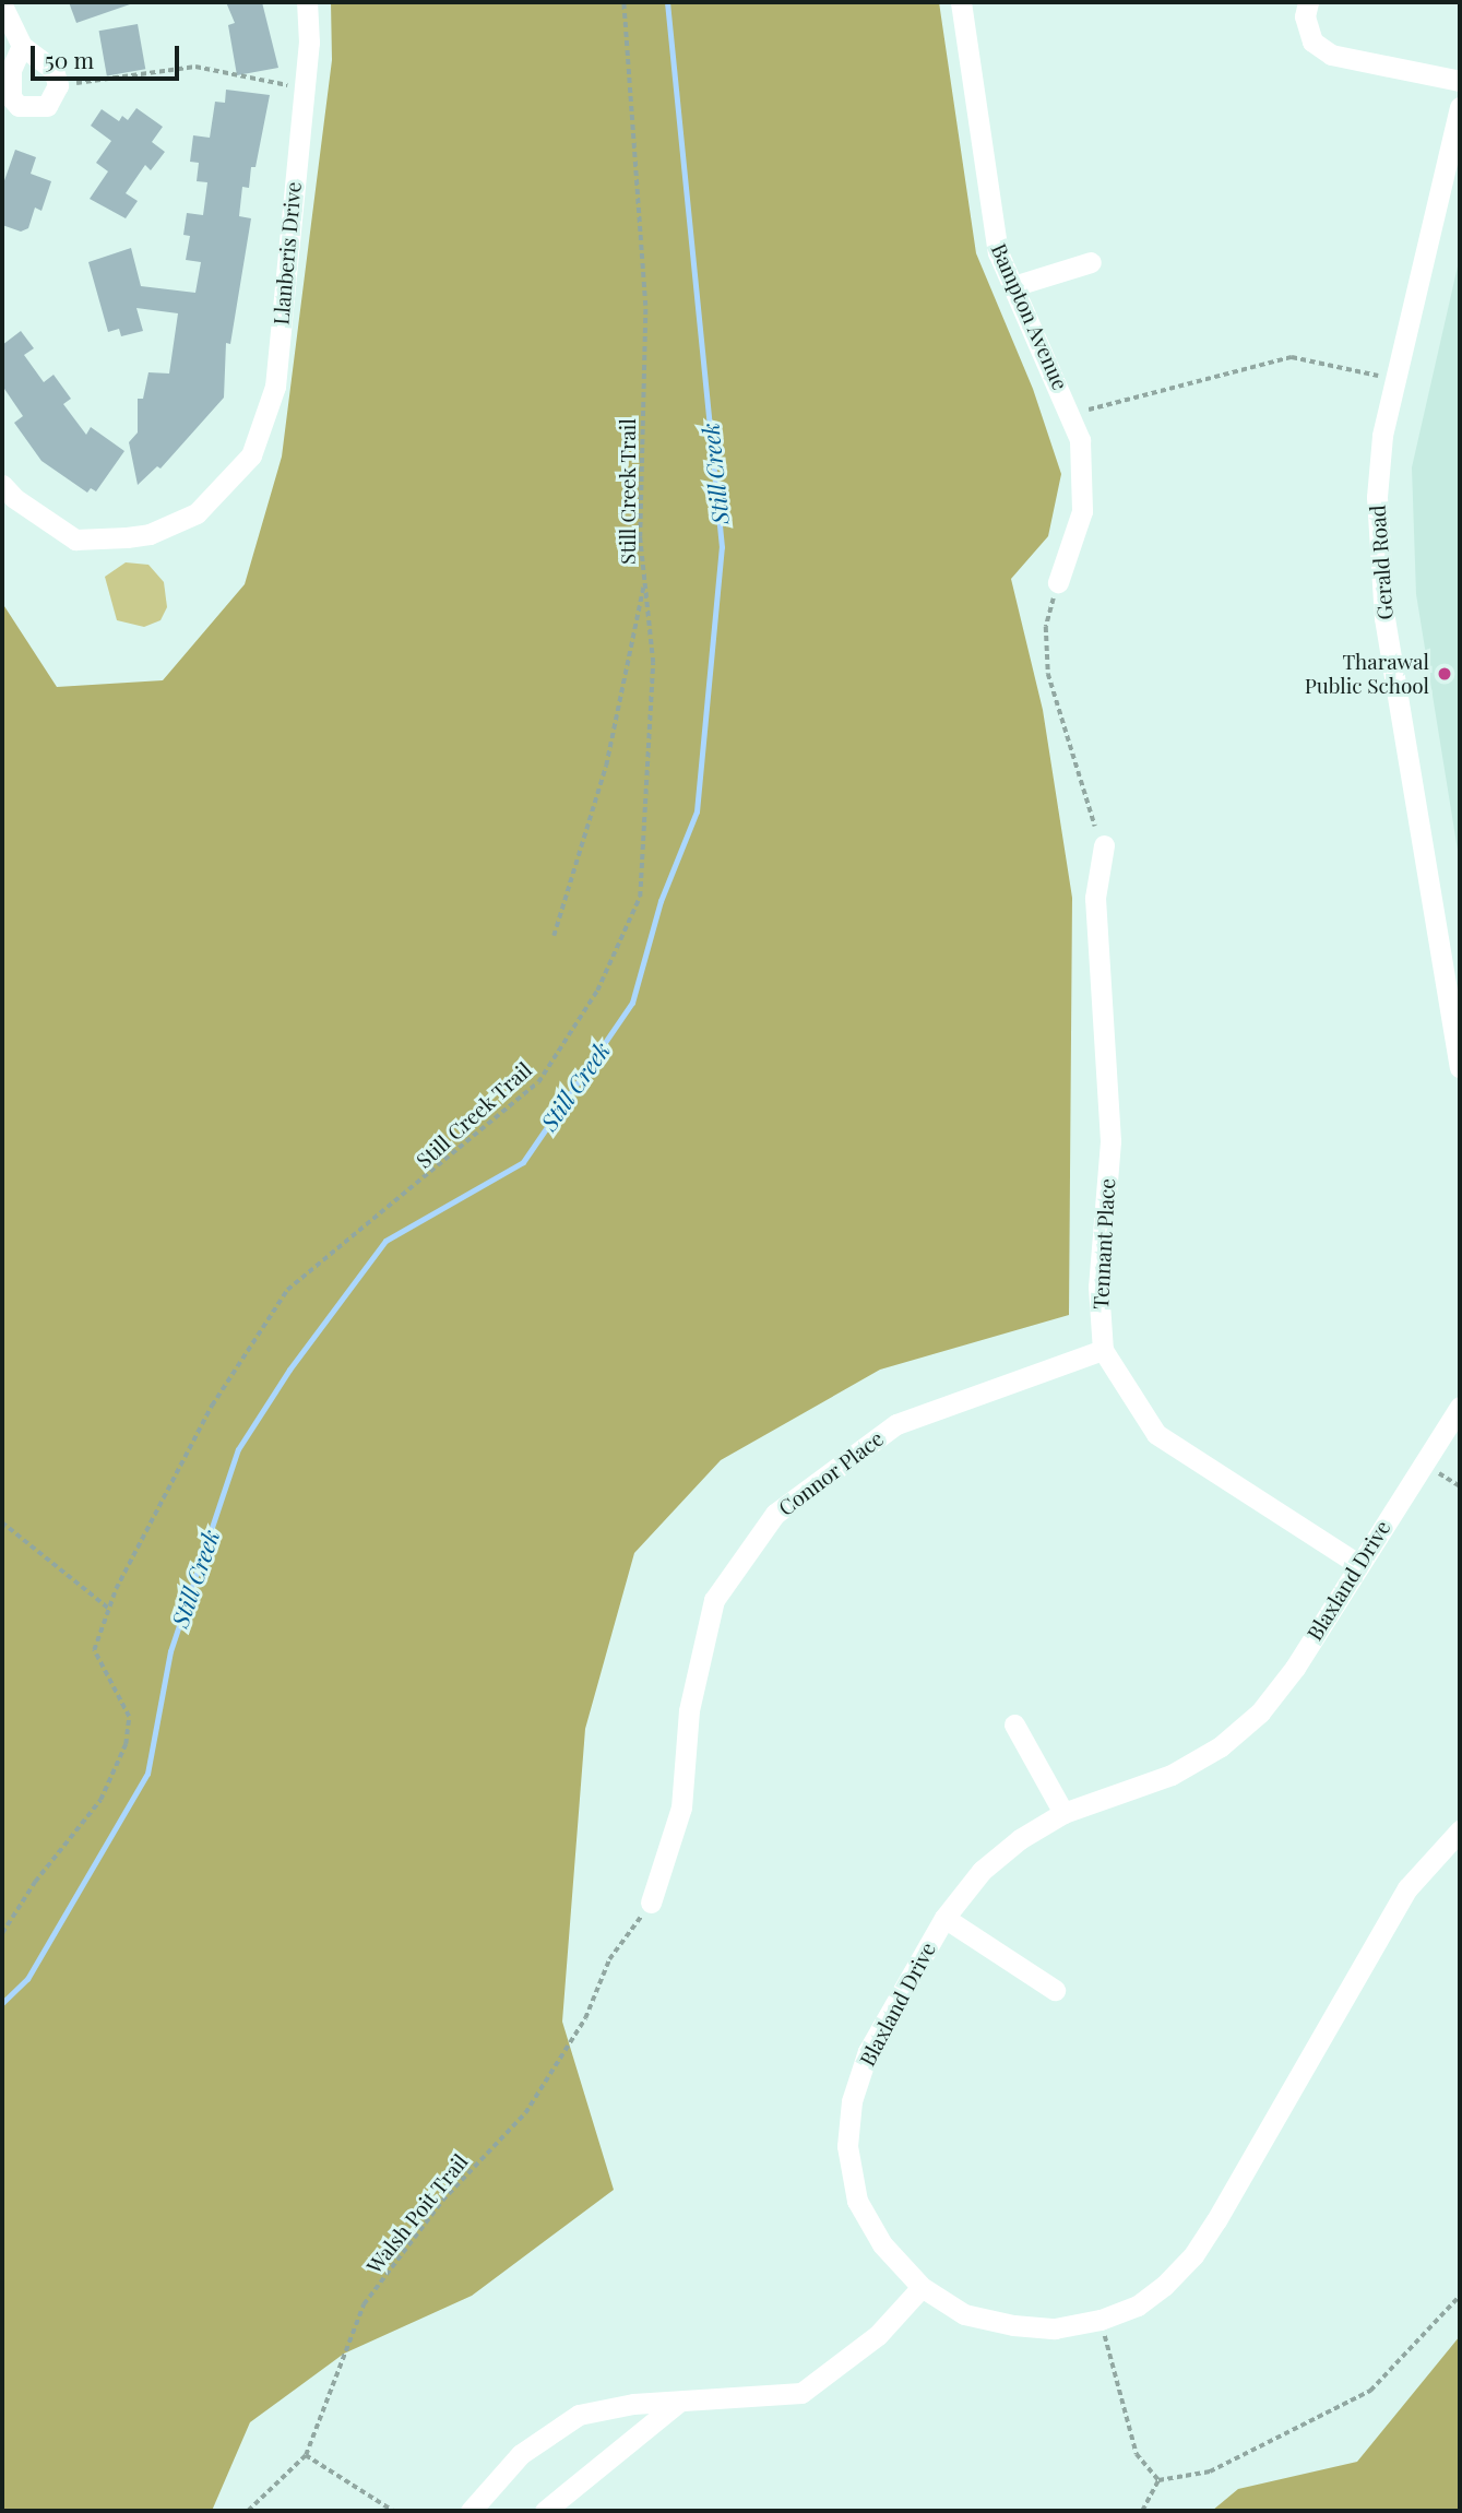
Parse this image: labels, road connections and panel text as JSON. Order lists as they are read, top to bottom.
{
  "streets": {
    "street": [
      "Llanberis Drive",
      "Bampton Avenue",
      "Gerald Road",
      "Tennant Place",
      "Connor Place",
      "Blaxland Drive"
    ],
    "path": ["Still Creek Trail", "Walsh Poit Trail"]
  },
  "crossings": [
    ["Tennant Place", "Connor Place"],
    ["Tennant Place", "Blaxland Drive"],
    ["Connor Place", "Walsh Poit Trail"]
  ],
  "water": ["Still Creek"],
  "places": ["Tharawal Public School"],
  "scale_bar": "50 m"
}
